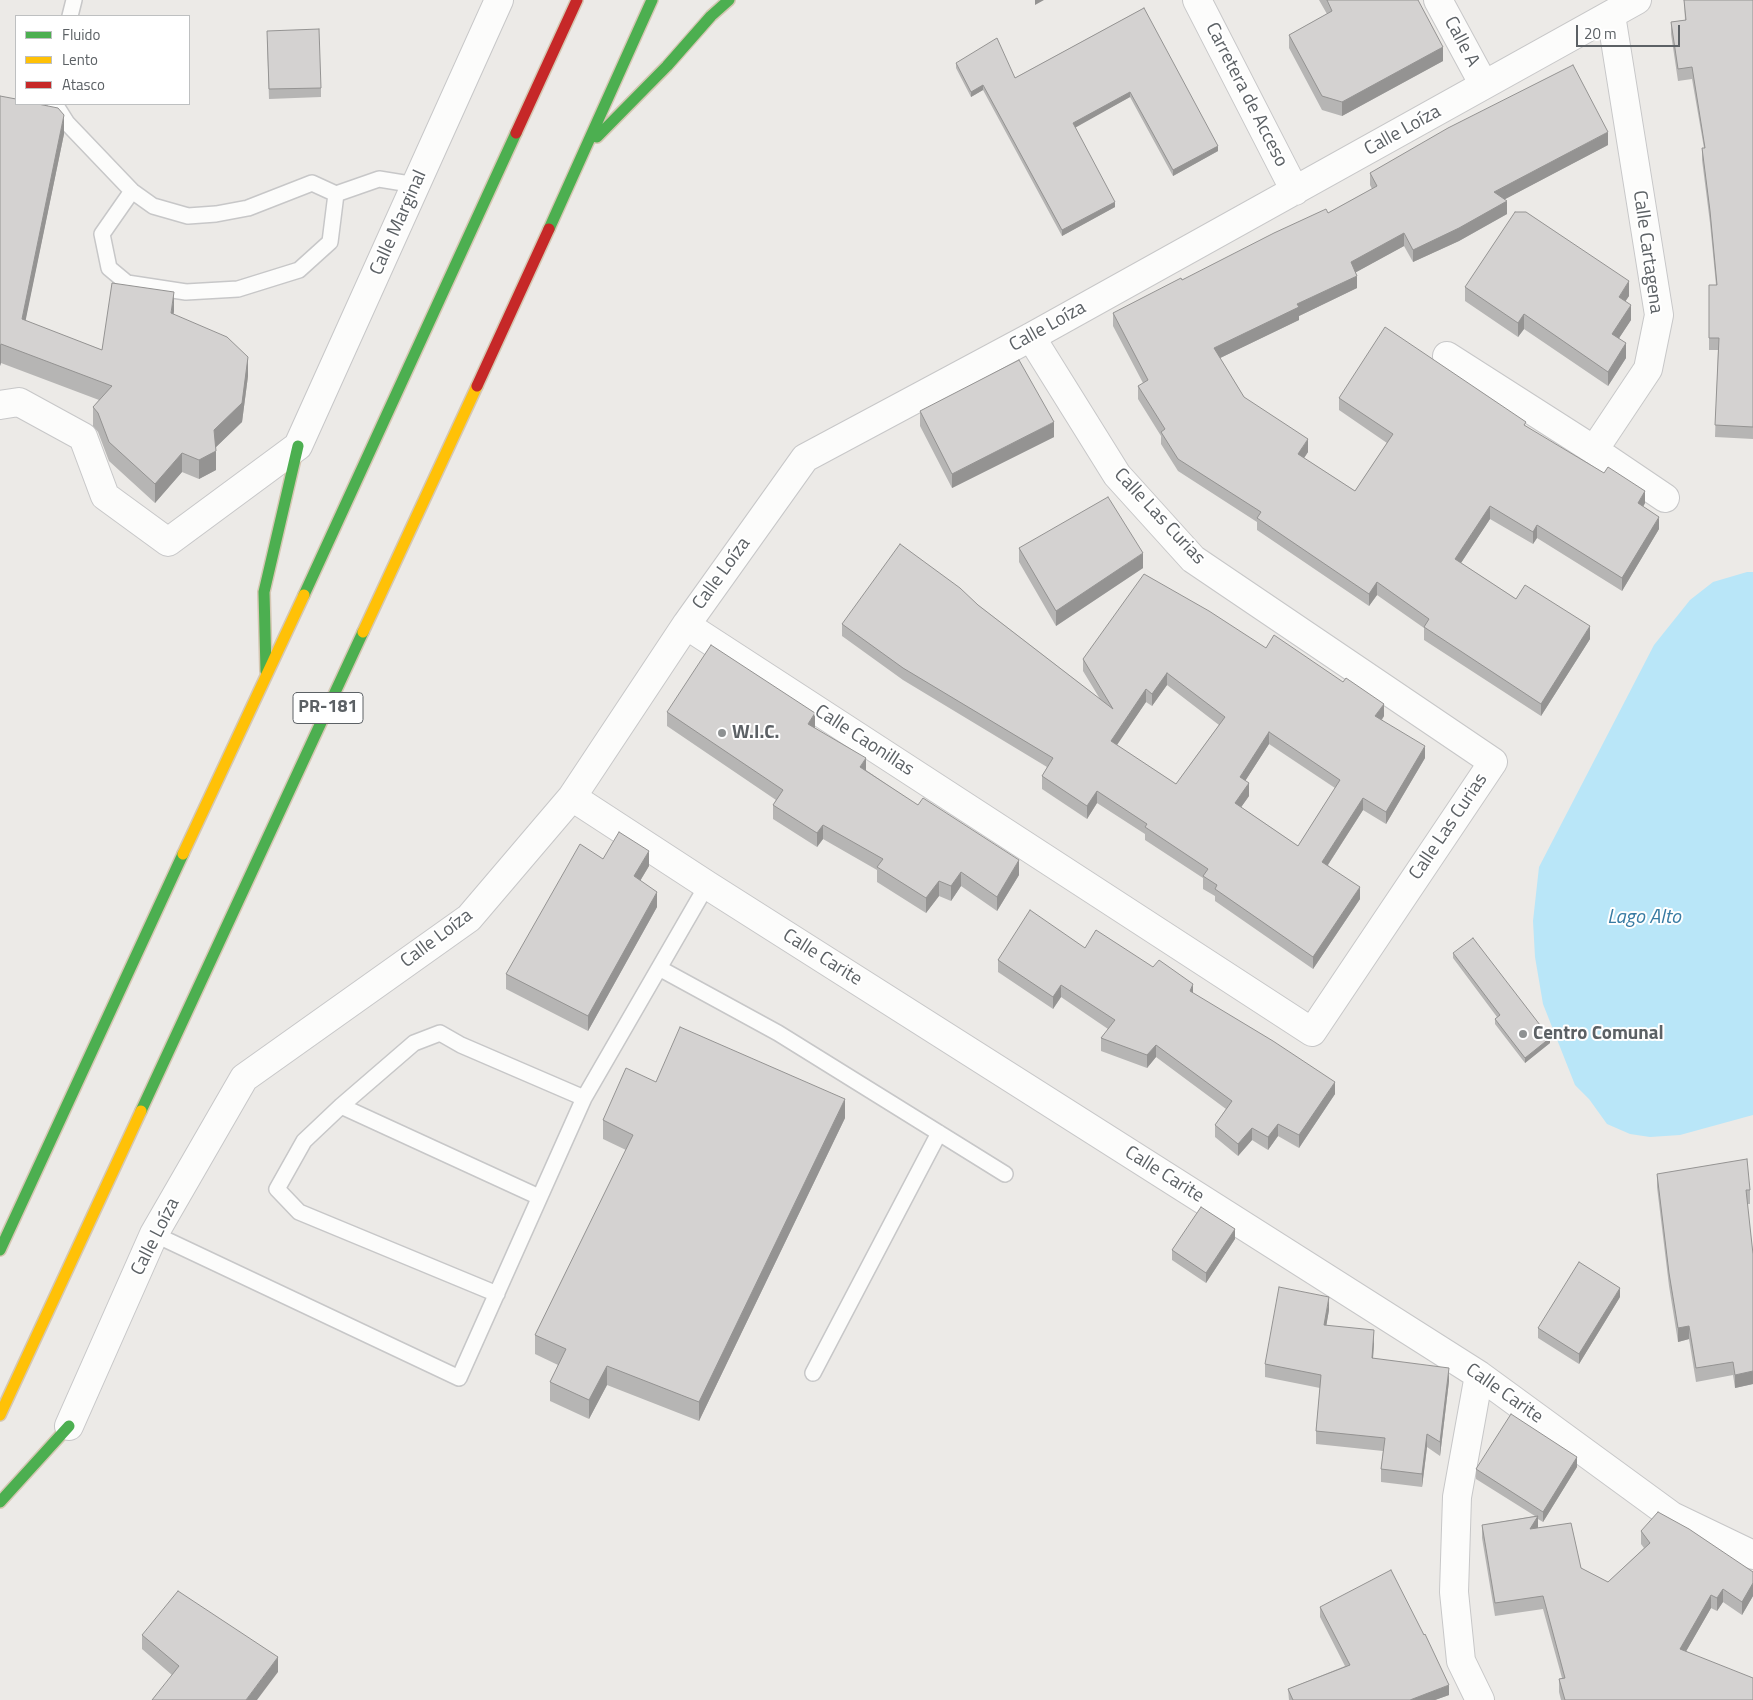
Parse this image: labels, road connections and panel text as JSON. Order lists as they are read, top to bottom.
{
  "streets": {
    "main road": ["PR-181"],
    "street": [
      "Calle A",
      "Carretera de Acceso",
      "Calle Loíza",
      "Calle Marginal",
      "Calle Cartagena",
      "Calle Las Curias",
      "Calle Caonillas",
      "Calle Carite"
    ]
  },
  "crossings": [
    ["Calle A", "Calle Loíza"],
    ["Carretera de Acceso", "Calle Loíza"],
    ["Calle Loíza", "Calle Cartagena"],
    ["Calle Loíza", "Calle Las Curias"],
    ["Calle Loíza", "Calle Caonillas"],
    ["Calle Loíza", "Calle Carite"],
    ["Calle Las Curias", "Calle Caonillas"]
  ],
  "water": ["Lago Alto"],
  "places": ["W.I.C.", "Centro Comunal"],
  "legend": ["Fluido", "Lento", "Atasco"],
  "scale_bar": "20 m"
}
